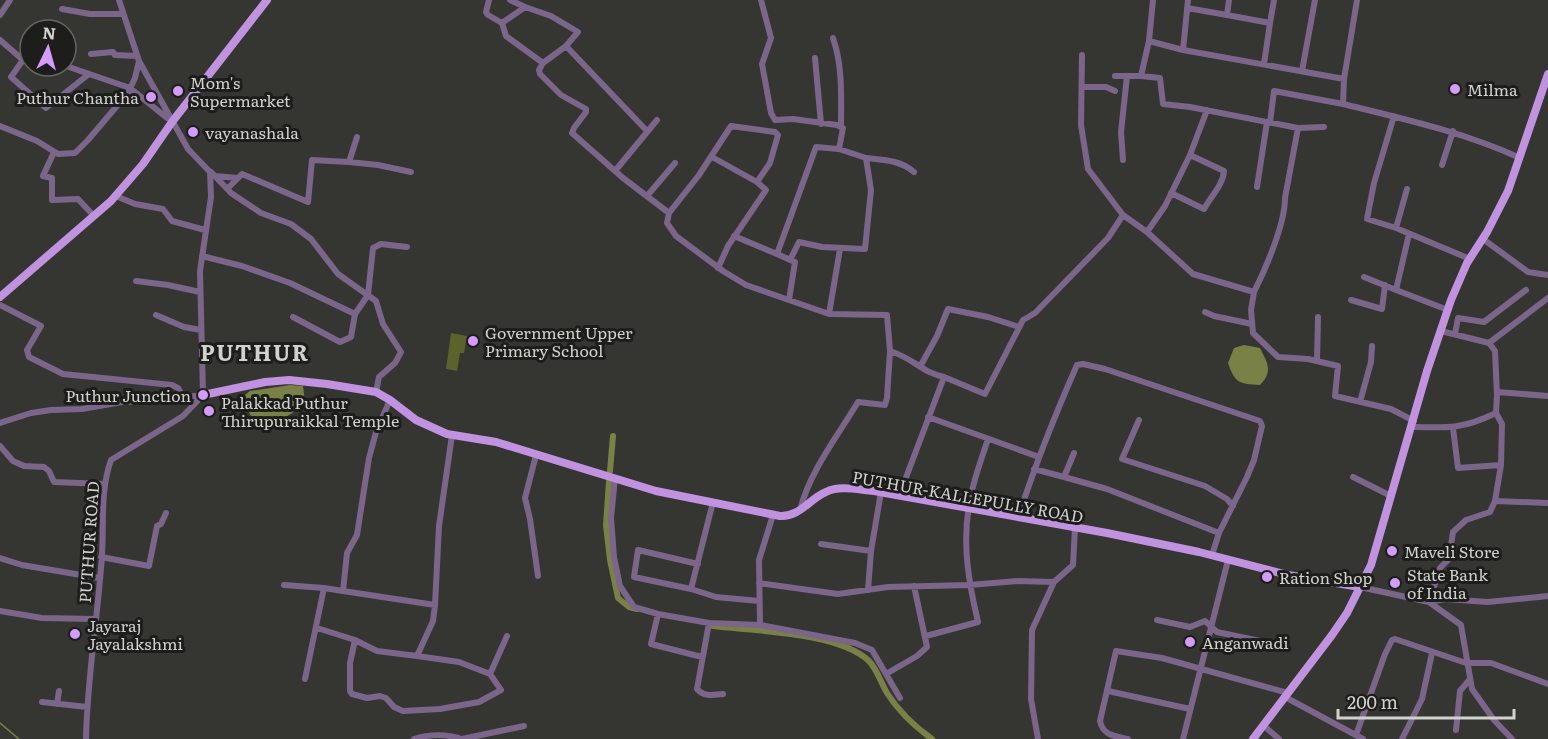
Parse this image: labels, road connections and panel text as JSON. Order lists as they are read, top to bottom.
{
  "streets": {
    "main road": ["PUTHUR-KALLEPULLY ROAD"],
    "street": ["PUTHUR ROAD"]
  },
  "crossings": [
    ["PUTHUR-KALLEPULLY ROAD", "PUTHUR ROAD"]
  ],
  "districts": ["PUTHUR"],
  "places": [
    "Milma",
    "Mom's Supermarket",
    "Puthur Chantha",
    "vayanashala",
    "Government Upper Primary School",
    "Puthur Junction",
    "Palakkad Puthur Thirupuraikkal Temple",
    "Maveli Store",
    "Ration Shop",
    "State Bank of India",
    "Jayaraj Jayalakshmi",
    "Anganwadi"
  ],
  "scale_bar": "200 m",
  "north": "top"
}
